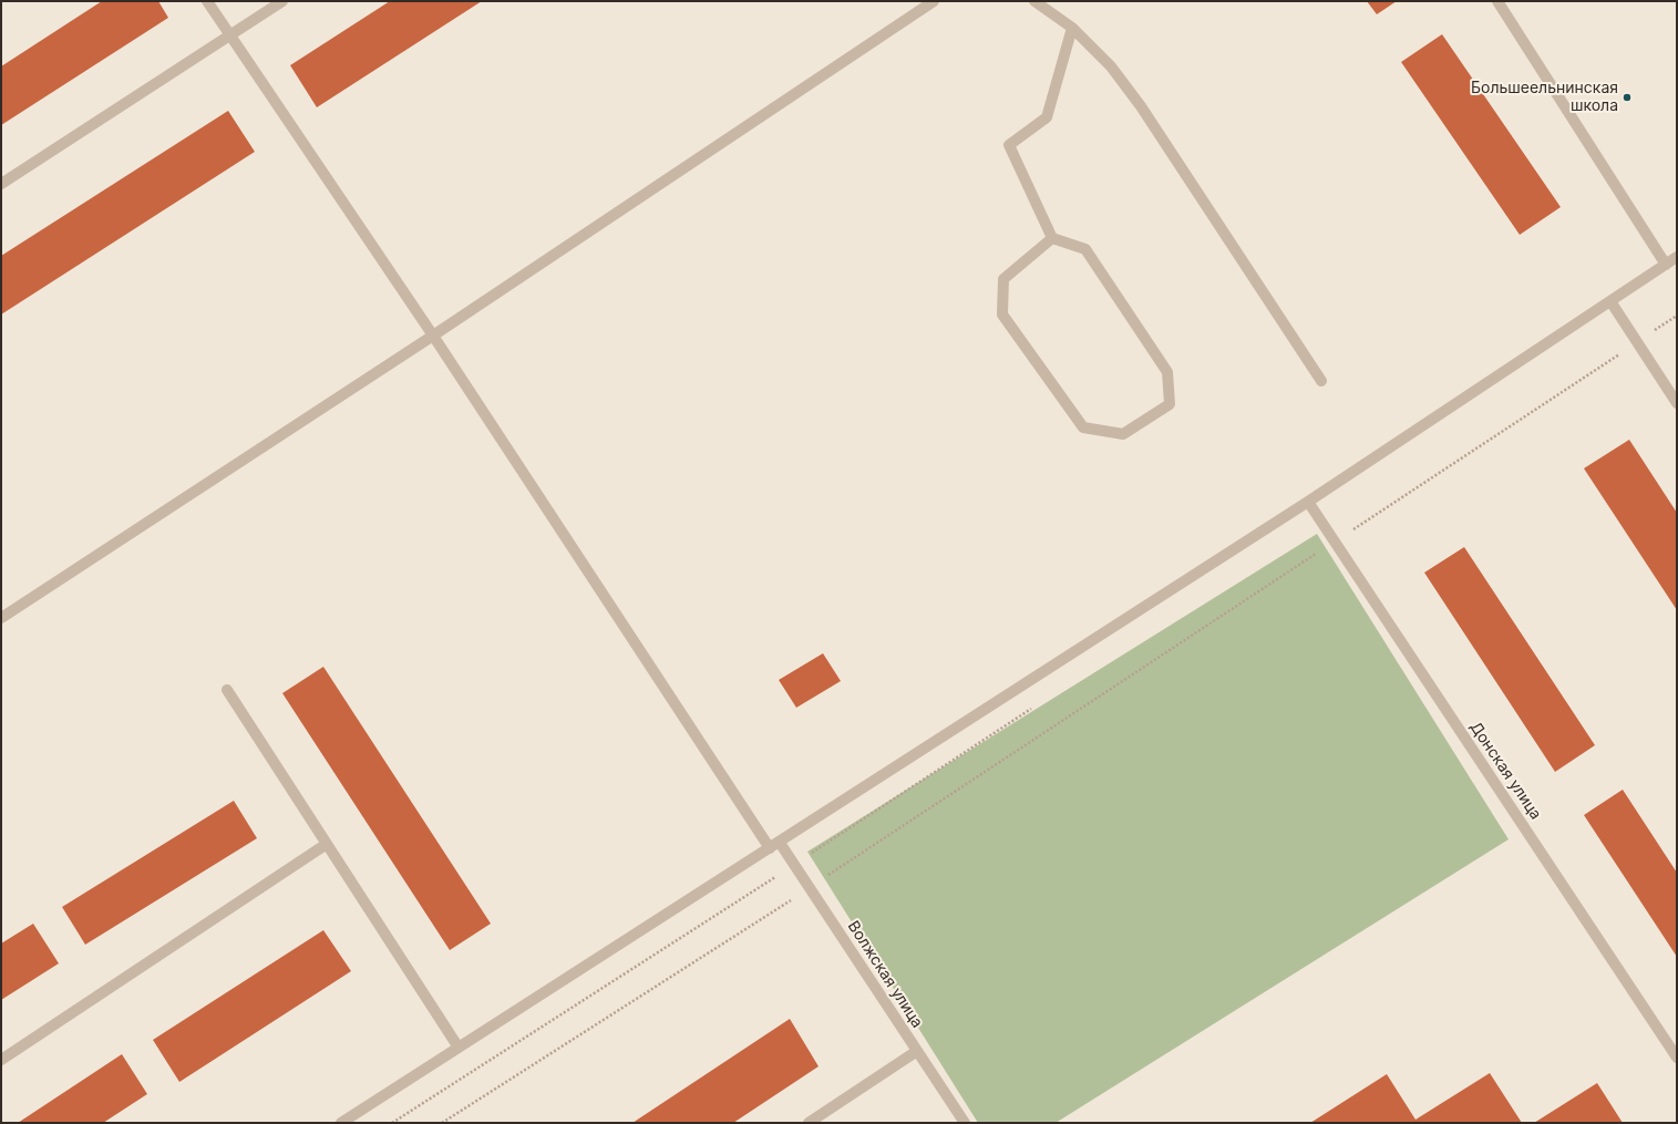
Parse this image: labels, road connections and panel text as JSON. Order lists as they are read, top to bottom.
{
  "streets": {
    "street": ["Донская улица", "Волжская улица"]
  },
  "places": ["Большеельнинская школа"]
}
